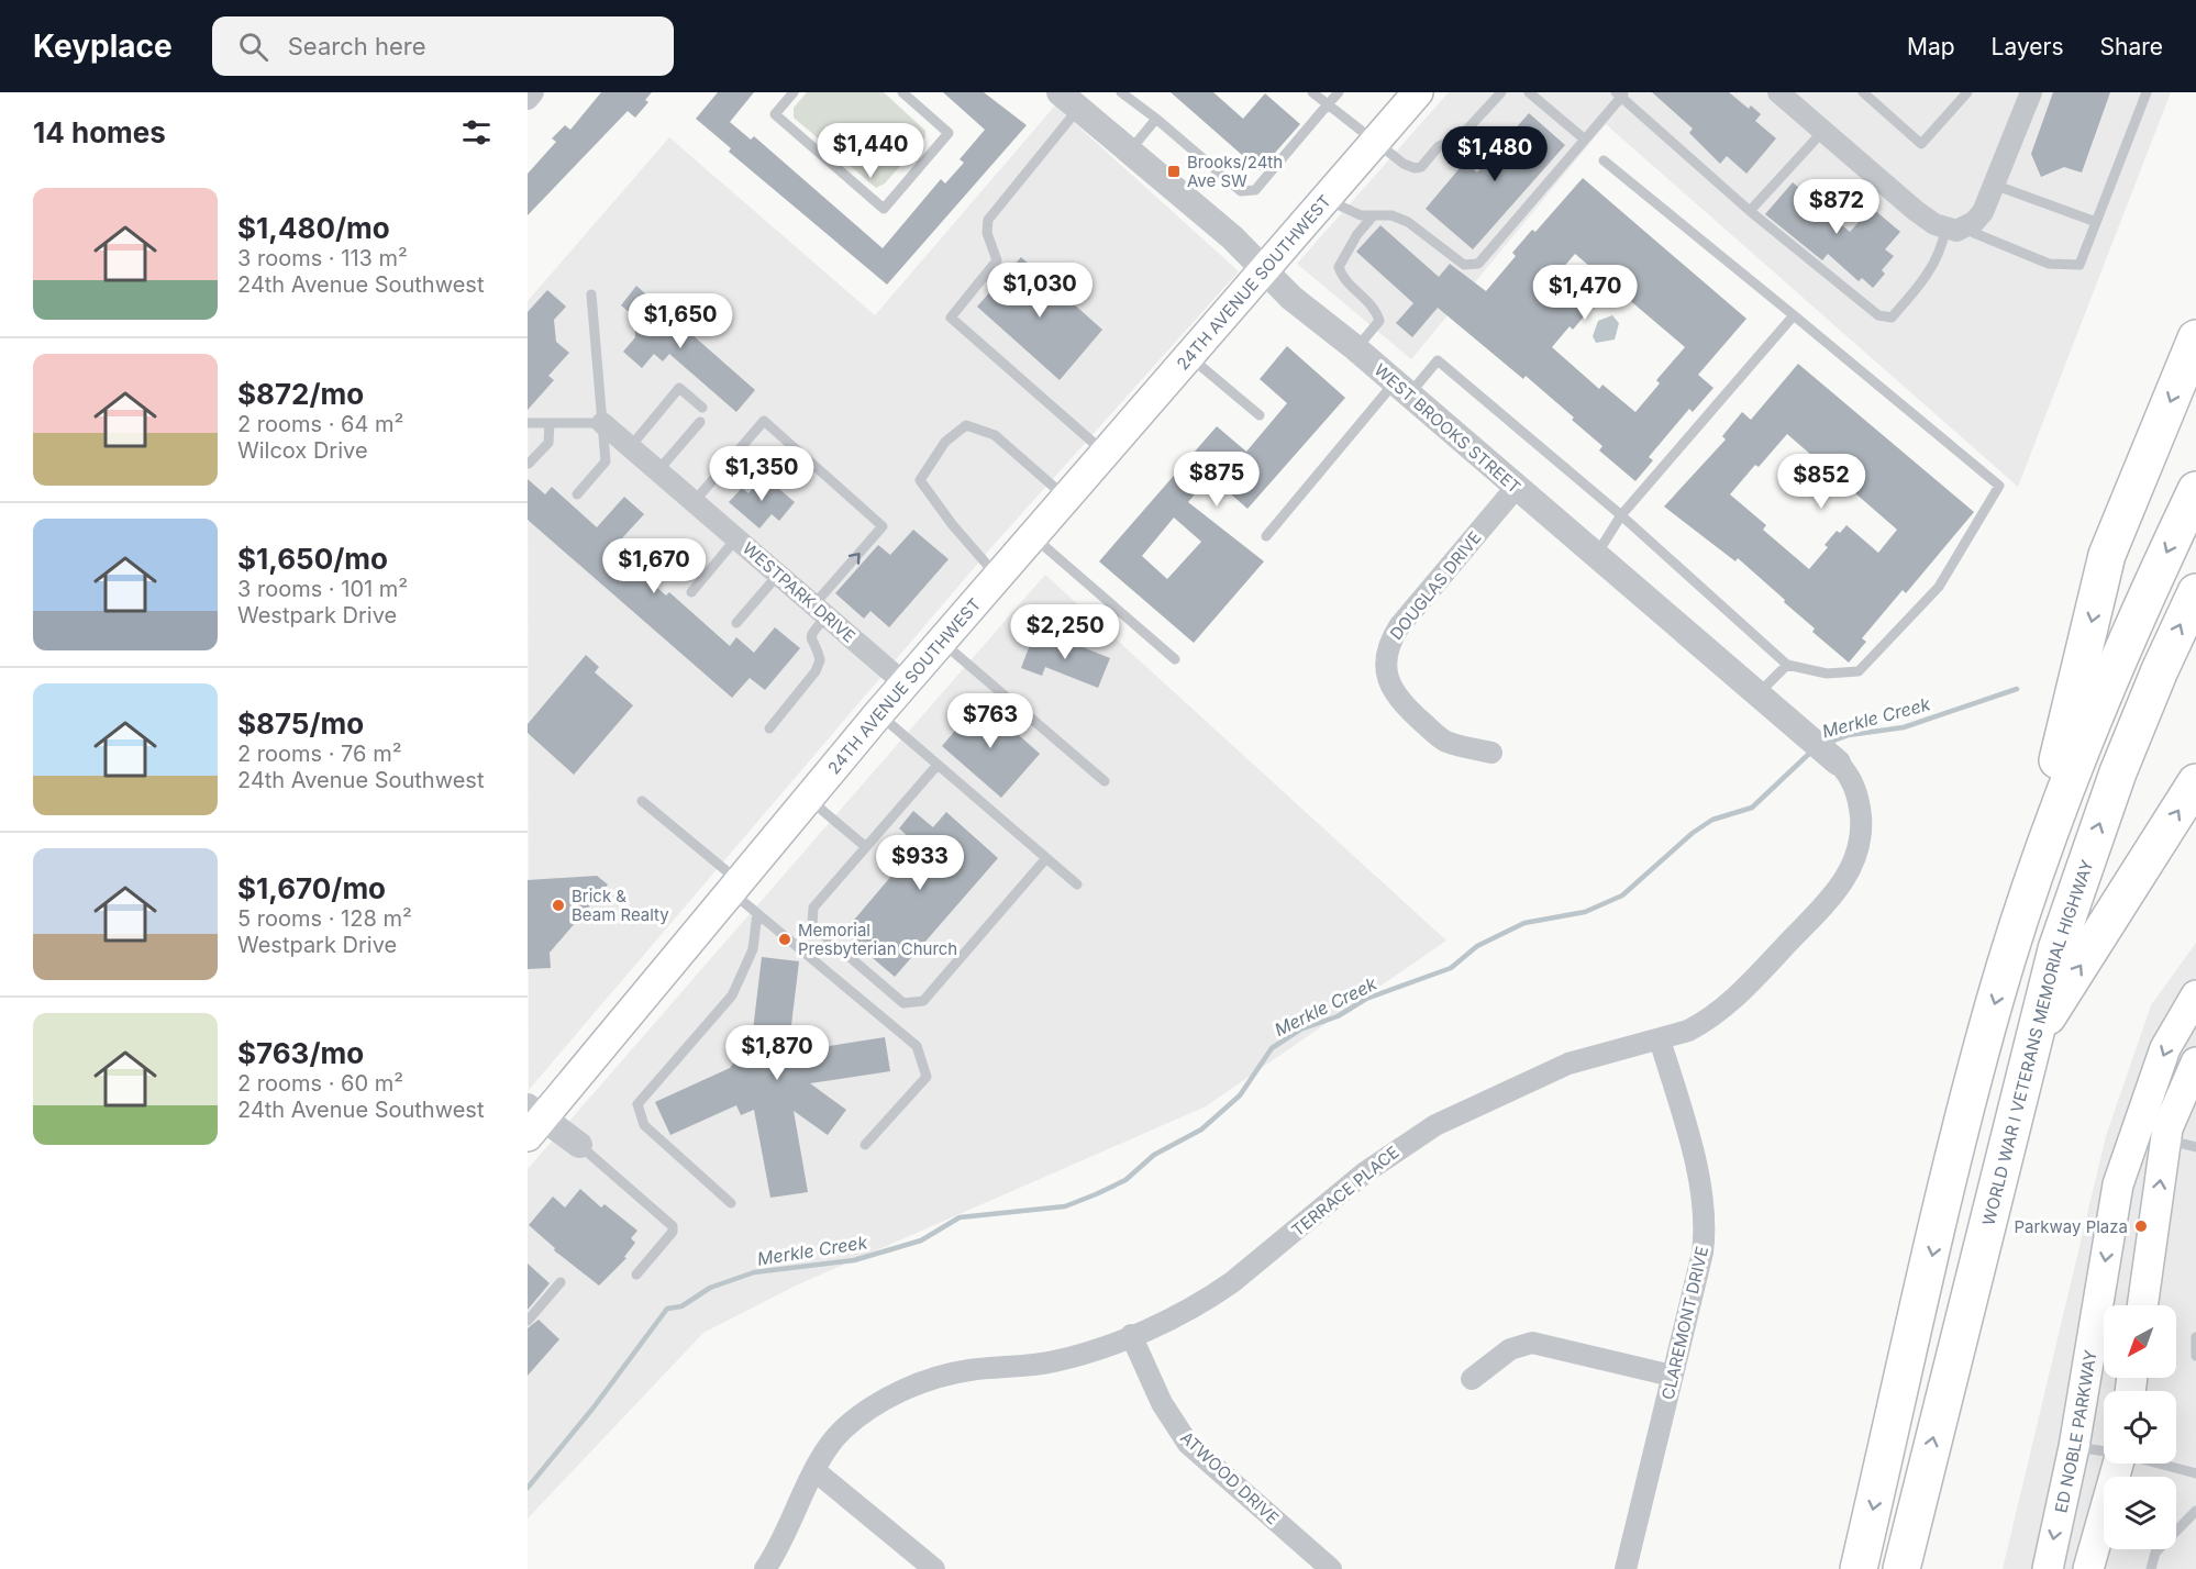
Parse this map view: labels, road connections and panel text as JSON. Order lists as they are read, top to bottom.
{
  "streets": {
    "highway": ["WORLD WAR I VETERANS MEMORIAL HIGHWAY"],
    "main road": ["24TH AVENUE SOUTHWEST", "ED NOBLE PARKWAY"],
    "street": [
      "WEST BROOKS STREET",
      "DOUGLAS DRIVE",
      "WESTPARK DRIVE",
      "TERRACE PLACE",
      "CLAREMONT DRIVE",
      "ATWOOD DRIVE"
    ]
  },
  "crossings": [
    ["24TH AVENUE SOUTHWEST", "WEST BROOKS STREET"],
    ["24TH AVENUE SOUTHWEST", "WESTPARK DRIVE"],
    ["WEST BROOKS STREET", "DOUGLAS DRIVE"],
    ["WEST BROOKS STREET", "TERRACE PLACE"],
    ["TERRACE PLACE", "CLAREMONT DRIVE"],
    ["TERRACE PLACE", "ATWOOD DRIVE"]
  ],
  "water": ["Merkle Creek"],
  "places": {
    "transit": ["Brooks/24th Ave SW"],
    "other": ["Brick & Beam Realty", "Memorial Presbyterian Church", "Parkway Plaza"]
  },
  "north": "bottom left",
  "page": {
    "header": "Keyplace",
    "search": "Search here",
    "nav": ["Map", "Layers", "Share"],
    "heading": "14 homes",
    "price": [
      "$1,440",
      "$1,480",
      "$872",
      "$1,030",
      "$1,470",
      "$1,650",
      "$1,350",
      "$875",
      "$852",
      "$1,670",
      "$2,250",
      "$763",
      "$933",
      "$1,870"
    ],
    "list": [
      {
        "name": "$1,480/mo",
        "note": "3 rooms · 113 m² · 24th Avenue Southwest"
      },
      {
        "name": "$872/mo",
        "note": "2 rooms · 64 m² · Wilcox Drive"
      },
      {
        "name": "$1,650/mo",
        "note": "3 rooms · 101 m² · Westpark Drive"
      },
      {
        "name": "$875/mo",
        "note": "2 rooms · 76 m² · 24th Avenue Southwest"
      },
      {
        "name": "$1,670/mo",
        "note": "5 rooms · 128 m² · Westpark Drive"
      },
      {
        "name": "$763/mo",
        "note": "2 rooms · 60 m² · 24th Avenue Southwest"
      }
    ]
  }
}
